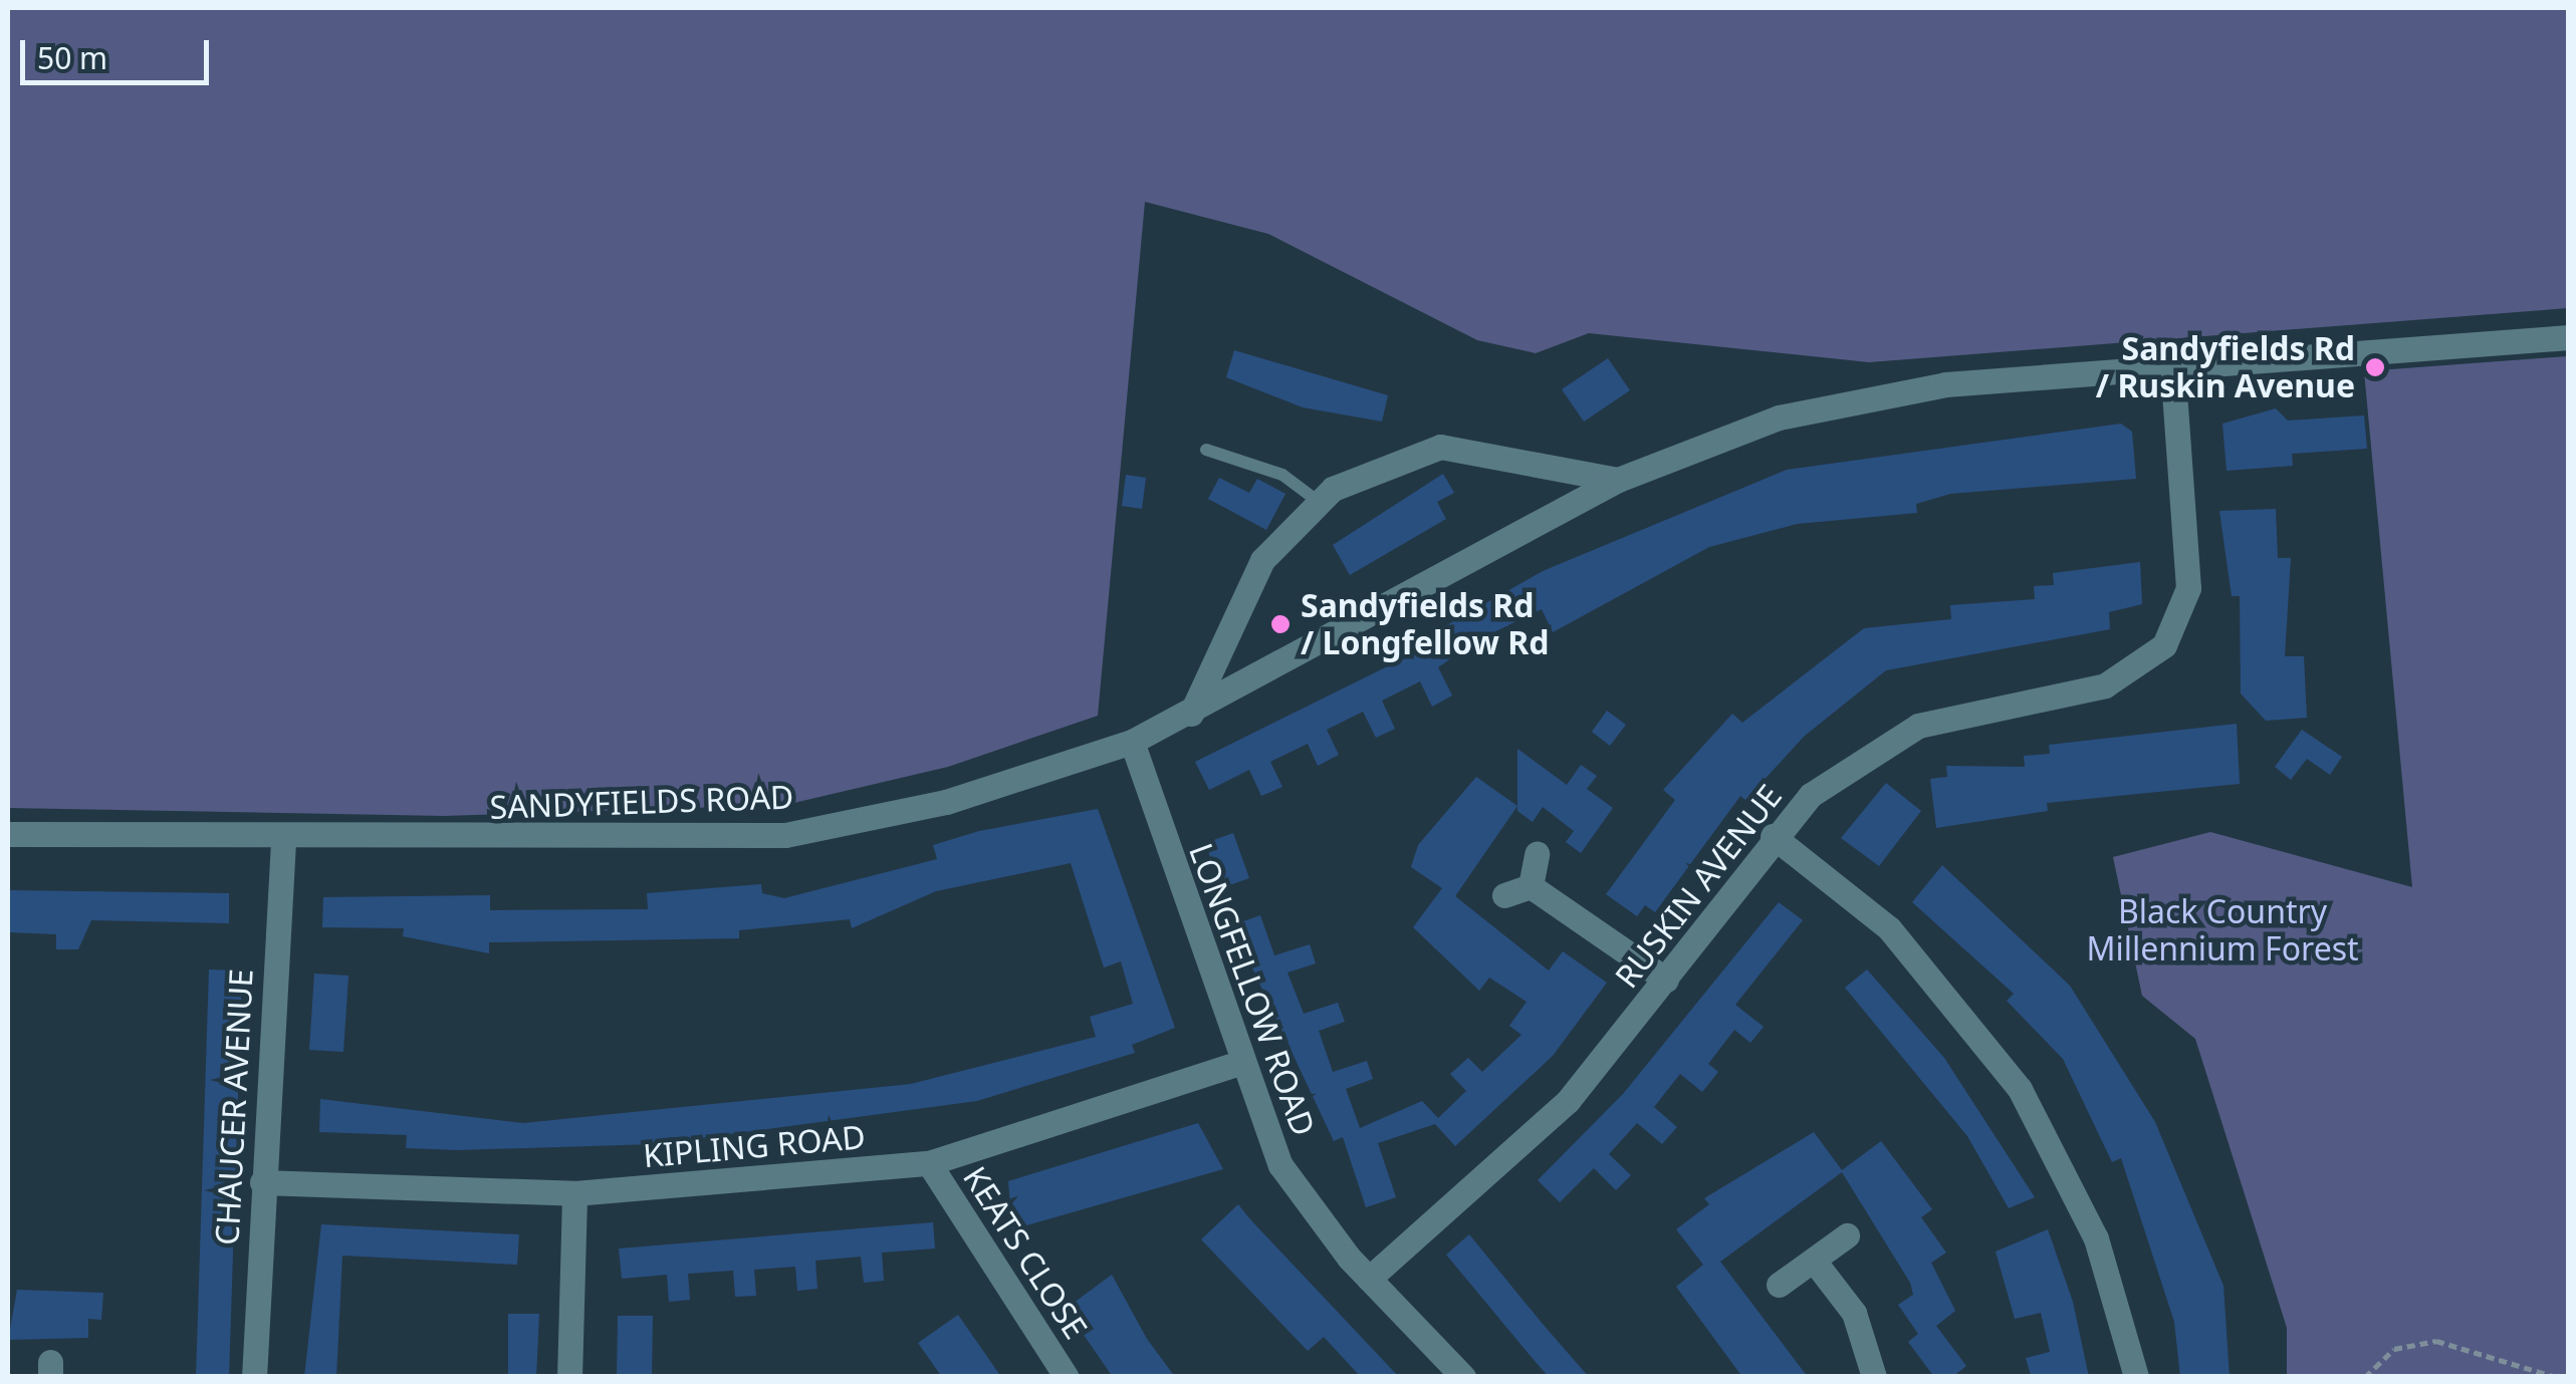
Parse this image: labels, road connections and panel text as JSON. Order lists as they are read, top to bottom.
{
  "streets": {
    "street": [
      "SANDYFIELDS ROAD",
      "RUSKIN AVENUE",
      "LONGFELLOW ROAD",
      "CHAUCER AVENUE",
      "KIPLING ROAD",
      "KEATS CLOSE"
    ]
  },
  "crossings": [
    ["SANDYFIELDS ROAD", "RUSKIN AVENUE"],
    ["SANDYFIELDS ROAD", "LONGFELLOW ROAD"],
    ["SANDYFIELDS ROAD", "CHAUCER AVENUE"],
    ["RUSKIN AVENUE", "LONGFELLOW ROAD"],
    ["LONGFELLOW ROAD", "KIPLING ROAD"],
    ["CHAUCER AVENUE", "KIPLING ROAD"],
    ["KIPLING ROAD", "KEATS CLOSE"]
  ],
  "parks": ["Black Country Millennium Forest"],
  "places": ["Sandyfields Rd / Ruskin Avenue", "Sandyfields Rd / Longfellow Rd"],
  "scale_bar": "50 m"
}
